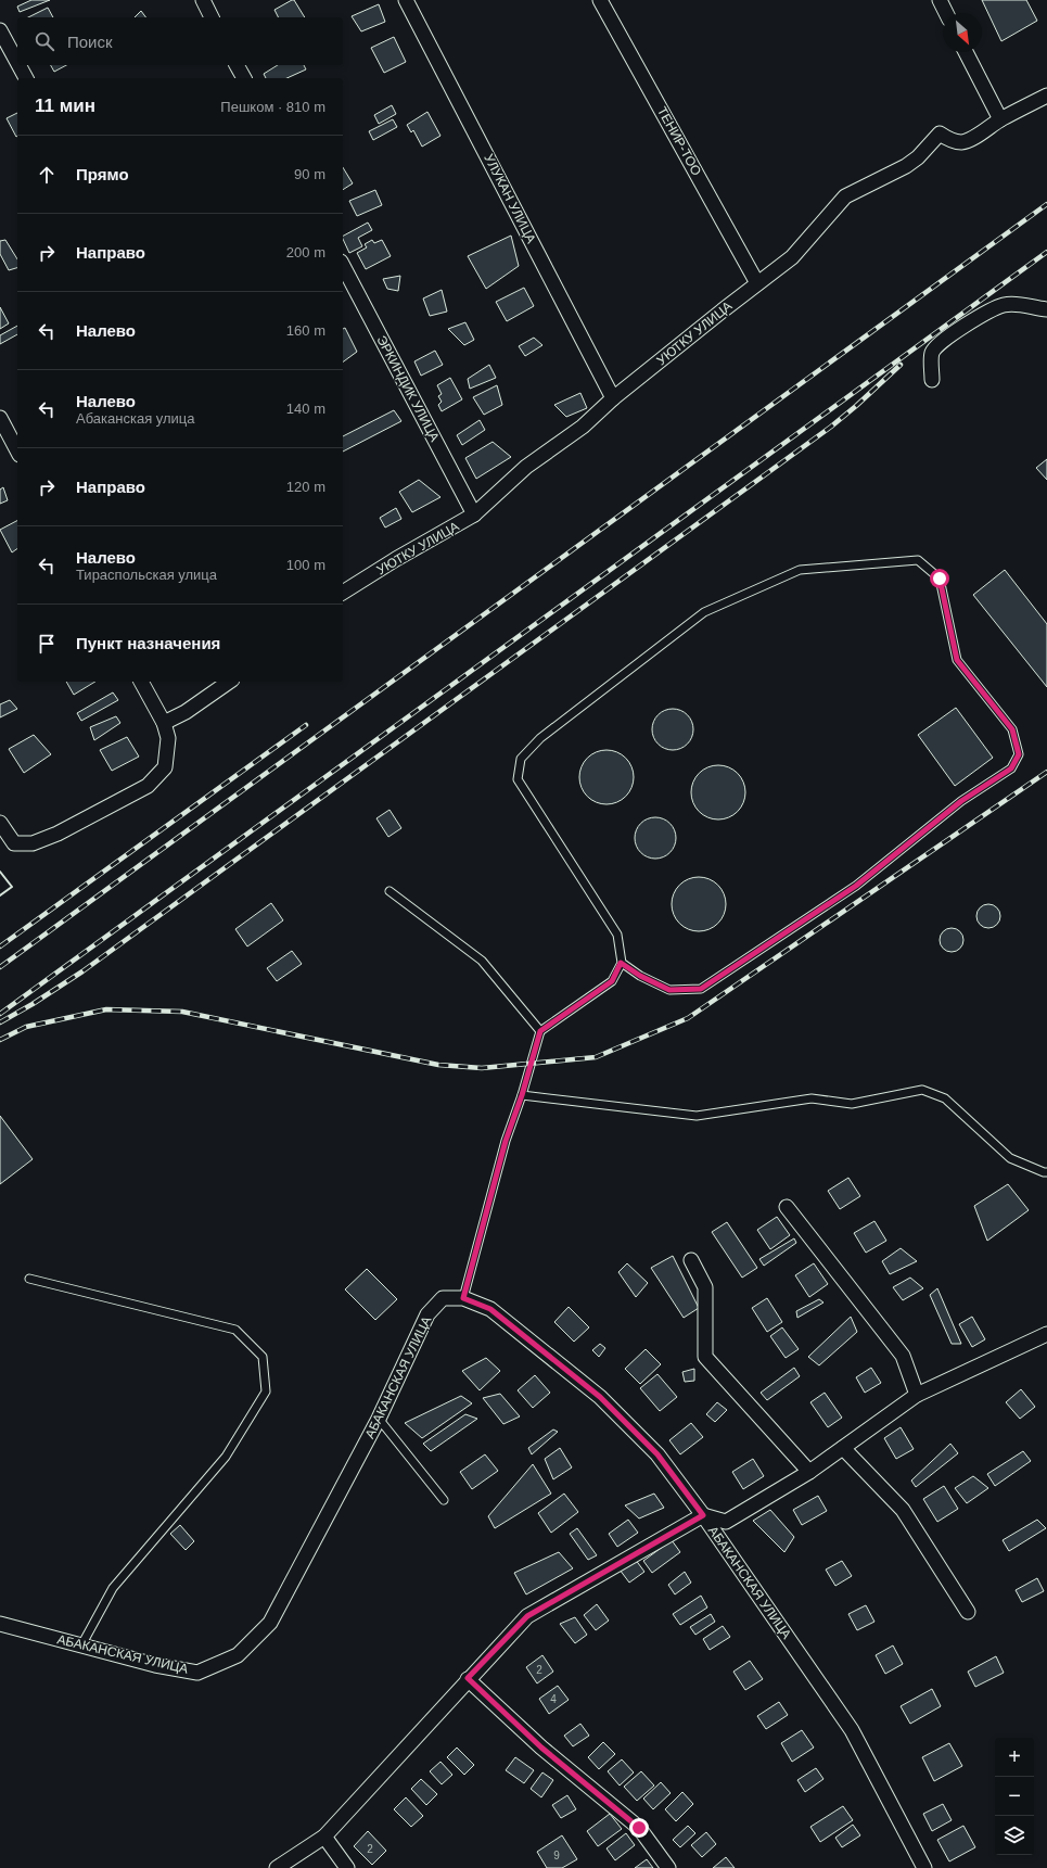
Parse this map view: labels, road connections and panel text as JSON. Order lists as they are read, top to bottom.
{
  "streets": {
    "street": [
      "ТЕНИР-ТОО",
      "УЛУКАН УЛИЦА",
      "УЮТКУ УЛИЦА",
      "ЭРКИНДИК УЛИЦА",
      "АБАКАНСКАЯ УЛИЦА"
    ]
  },
  "crossings": [
    ["ТЕНИР-ТОО", "УЮТКУ УЛИЦА"],
    ["УЛУКАН УЛИЦА", "УЮТКУ УЛИЦА"],
    ["УЮТКУ УЛИЦА", "ЭРКИНДИК УЛИЦА"]
  ],
  "house_numbers": [
    "2",
    "4",
    "2",
    "9"
  ],
  "north": "bottom right",
  "page": {
    "search": "Поиск",
    "heading": ["11 мин", "Пешком · 810 m"],
    "list": [
      ["Прямо", "90 m"],
      ["Направо", "200 m"],
      ["Налево", "160 m"],
      ["Налево", "Абаканская улица", "140 m"],
      ["Направо", "120 m"],
      ["Налево", "Тираспольская улица", "100 m"],
      "Пункт назначения"
    ],
    "map_buttons": ["+", "−"]
  }
}
